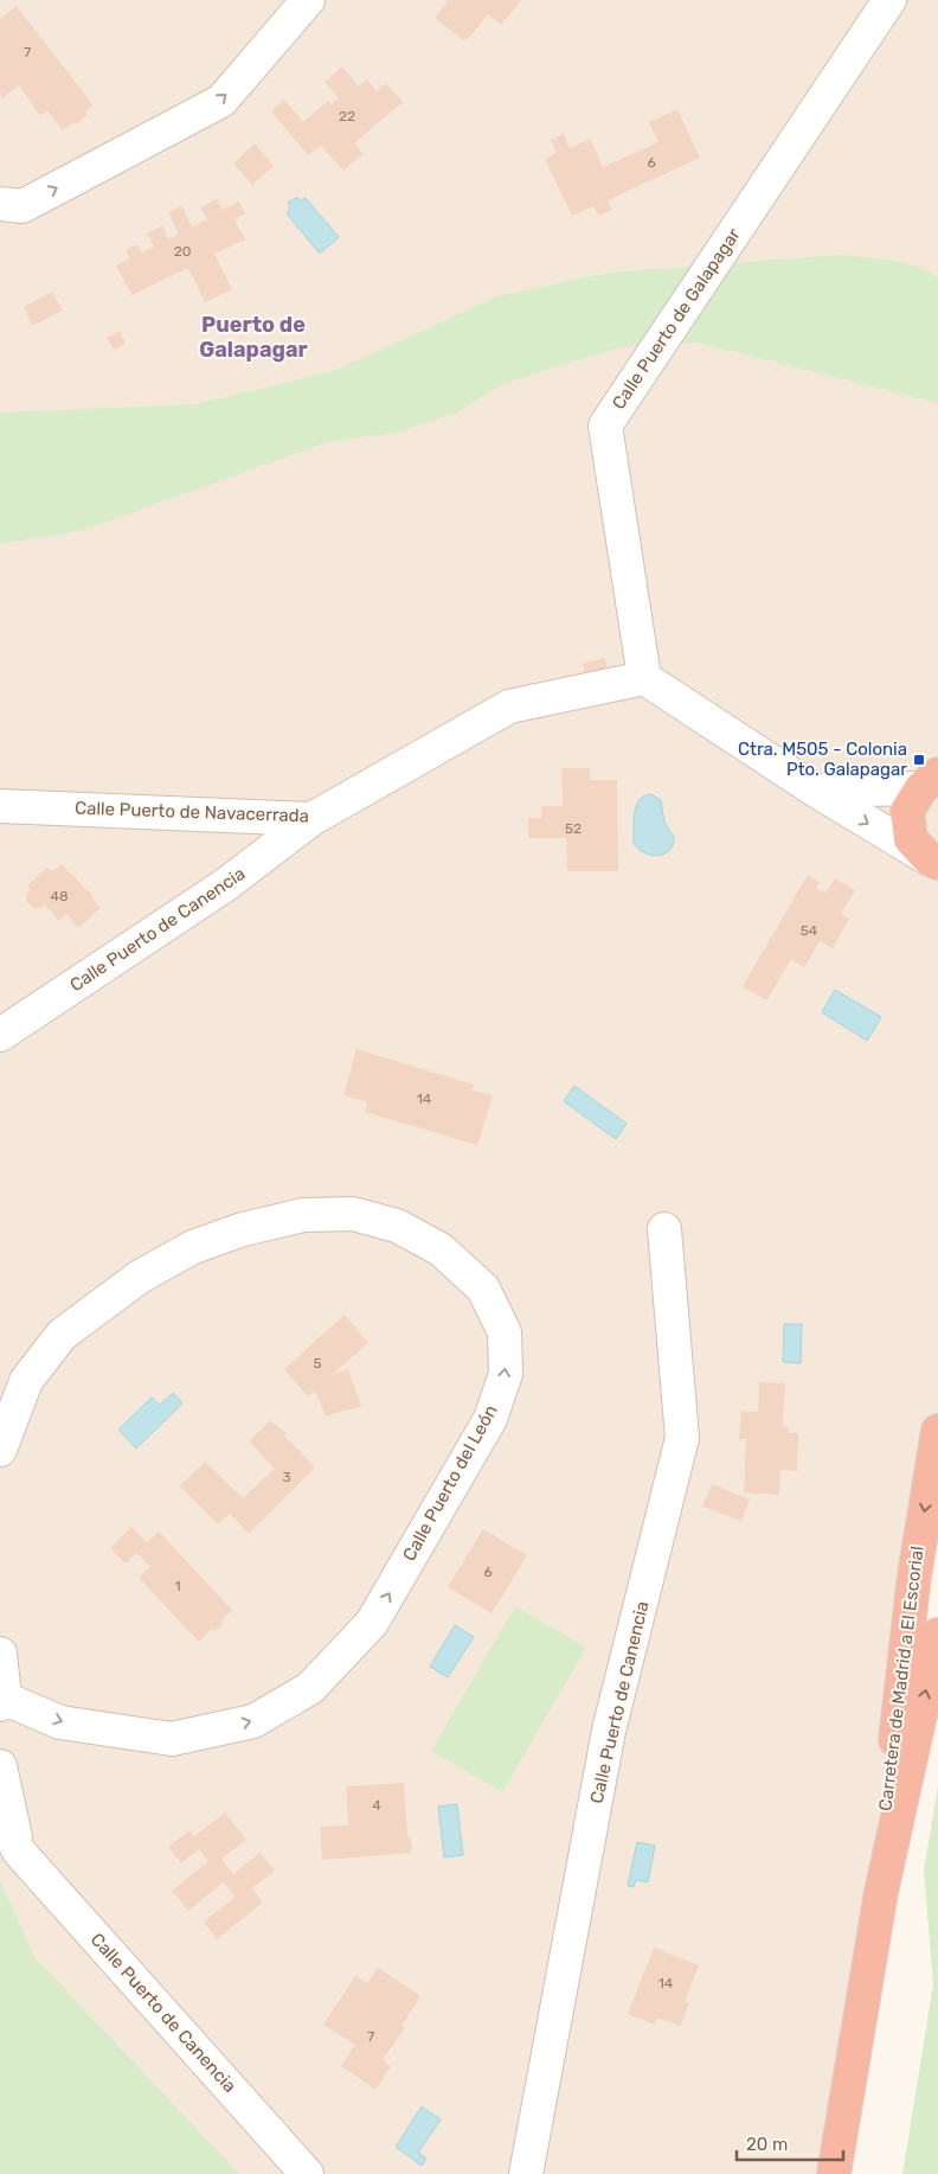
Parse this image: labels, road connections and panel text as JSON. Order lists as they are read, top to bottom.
{
  "streets": {
    "highway": ["Carretera de Madrid a El Escorial"],
    "street": [
      "Calle Puerto de Galapagar",
      "Calle Puerto de Navacerrada",
      "Calle Puerto de Canencia",
      "Calle Puerto del León"
    ]
  },
  "crossings": [
    ["Calle Puerto de Galapagar", "Calle Puerto de Navacerrada"],
    ["Calle Puerto de Navacerrada", "Calle Puerto de Canencia"]
  ],
  "districts": ["Puerto de Galapagar"],
  "places": {
    "transit": ["Ctra. M505 - Colonia Pto. Galapagar"]
  },
  "house_numbers": [
    "7",
    "22",
    "6",
    "20",
    "52",
    "48",
    "54",
    "14",
    "5",
    "3",
    "6",
    "1",
    "4",
    "14",
    "7"
  ],
  "scale_bar": "20 m"
}
